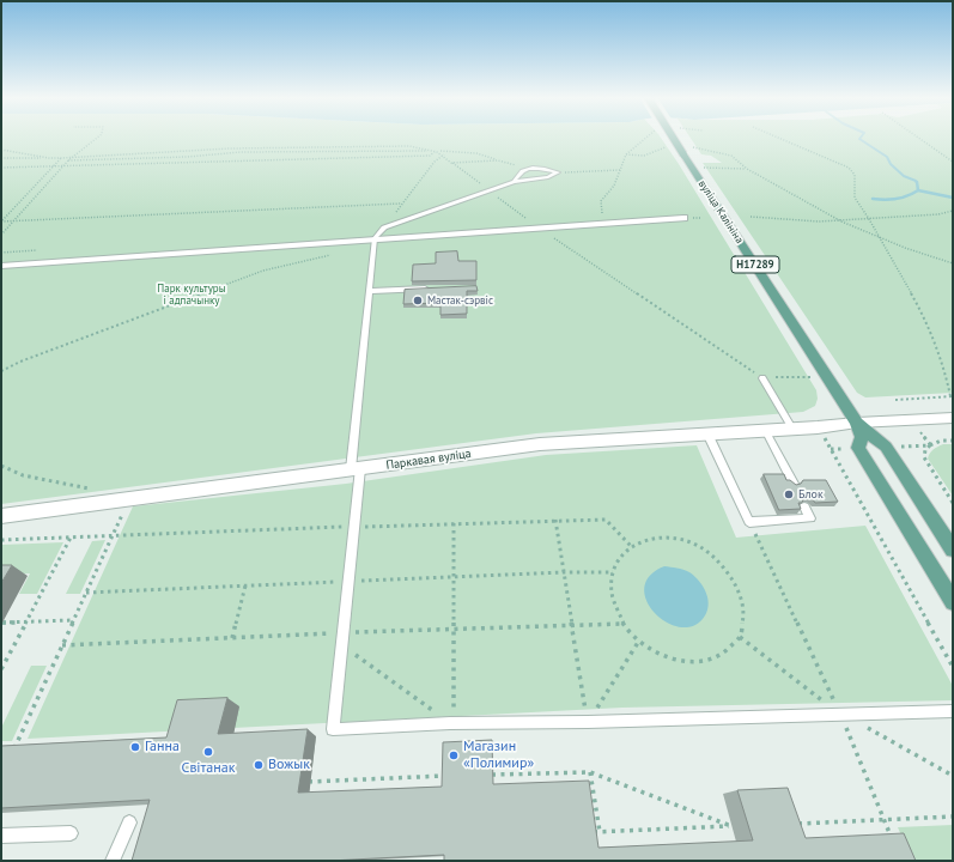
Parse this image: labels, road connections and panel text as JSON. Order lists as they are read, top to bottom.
{
  "streets": {
    "main road": ["вуліца Калініна", "Н17289"],
    "street": ["Паркавая вуліца"]
  },
  "crossings": [
    ["вуліца Калініна", "Паркавая вуліца"]
  ],
  "parks": ["Парк культуры і адпачынку"],
  "places": [
    "Мастак-сэрвіс",
    "Блок",
    "Ганна",
    "Світанак",
    "Магазин «Полимир»",
    "Вожык"
  ]
}
